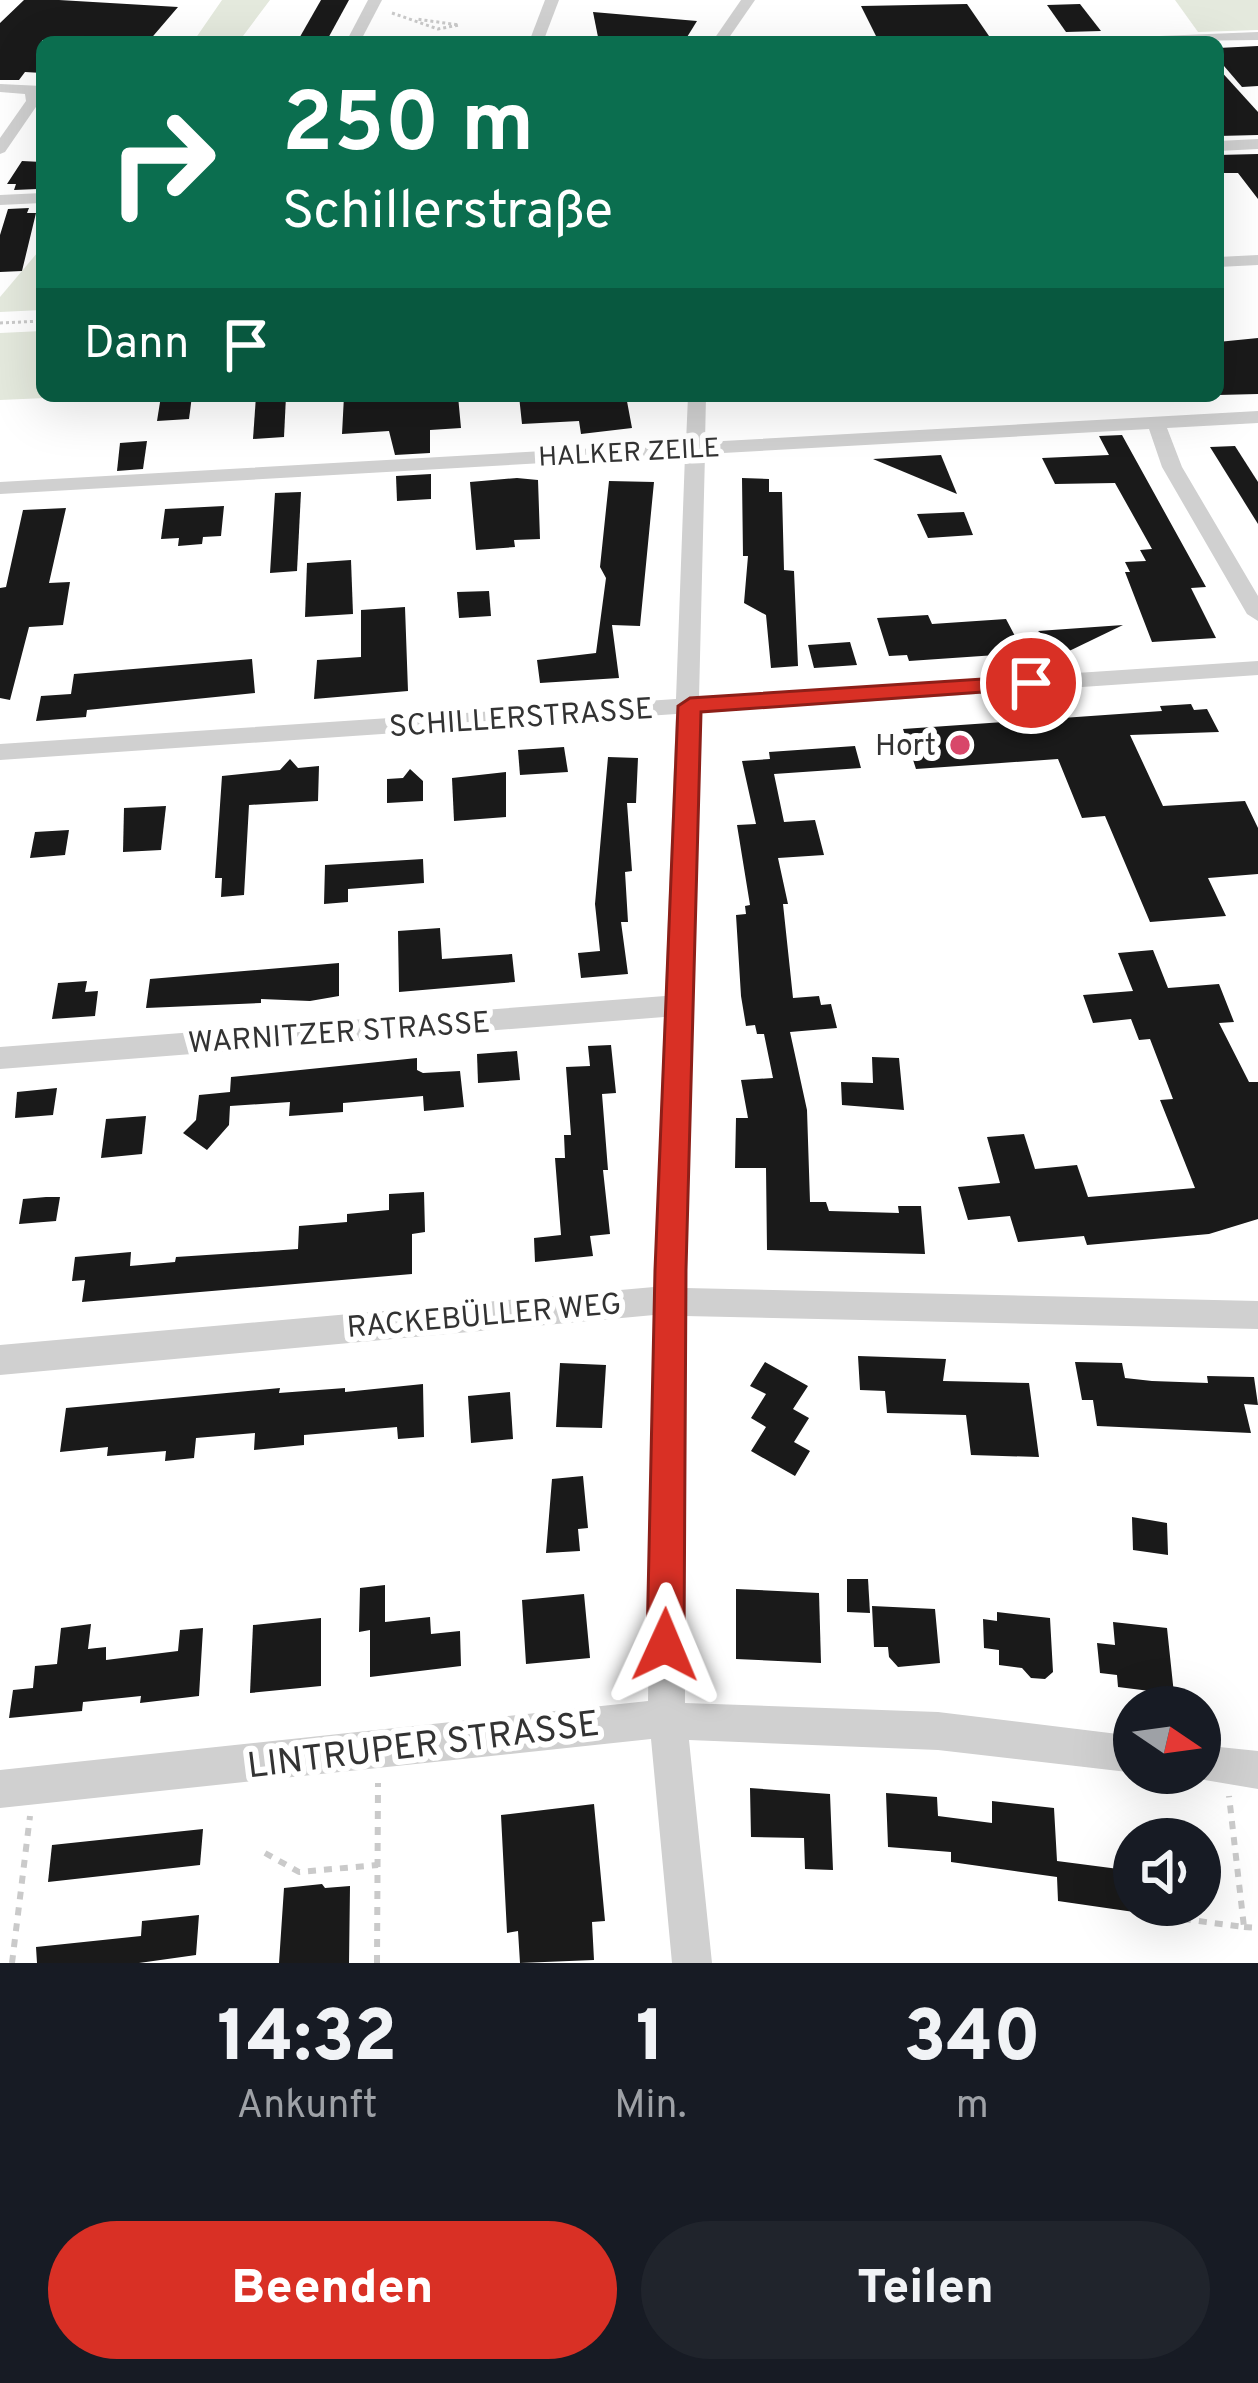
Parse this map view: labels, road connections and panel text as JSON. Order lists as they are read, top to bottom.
{
  "streets": {
    "street": [
      "HALKER ZEILE",
      "SCHILLERSTRASSE",
      "WARNITZER STRASSE",
      "RACKEBÜLLER WEG",
      "LINTRUPER STRASSE"
    ]
  },
  "places": ["Hort"],
  "north": "right",
  "page": {
    "turn": ["250 m", "Schillerstraße"],
    "then": "Dann",
    "eta": [
      "14:32",
      "Ankunft",
      "1",
      "Min.",
      "340",
      "m"
    ],
    "buttons": ["Beenden", "Teilen"]
  }
}
